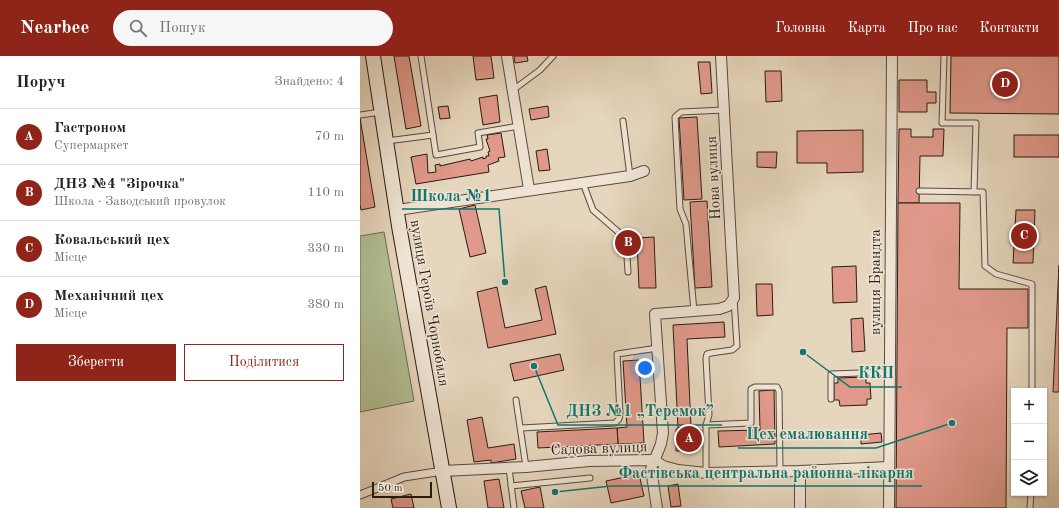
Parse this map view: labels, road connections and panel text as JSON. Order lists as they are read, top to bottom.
{
  "streets": {
    "main road": ["вулиця Героїв Чорнобиля"],
    "street": ["Нова вулиця", "вулиця Брандта", "Садова вулиця"]
  },
  "crossings": [
    ["вулиця Брандта", "Садова вулиця"],
    ["вулиця Героїв Чорнобиля", "Садова вулиця"]
  ],
  "places": [
    "Школа №1",
    "ККП",
    "ДНЗ №1 „Теремок”",
    "Цех емалювання",
    "Фастівська центральна районна лікарня"
  ],
  "scale_bar": "50 m",
  "page": {
    "header": "Nearbee",
    "search": "Пошук",
    "nav": [
      "Головна",
      "Карта",
      "Про нас",
      "Контакти"
    ],
    "heading": ["Поруч", "Знайдено: 4"],
    "pins": [
      "D",
      "C",
      "B",
      "A"
    ],
    "list": [
      {
        "mark": "A",
        "name": "Гастроном",
        "note": "Супермаркет",
        "value": "70 m"
      },
      {
        "mark": "B",
        "name": "ДНЗ №4 \"Зірочка\"",
        "note": "Школа · Заводський провулок",
        "value": "110 m"
      },
      {
        "mark": "C",
        "name": "Ковальський цех",
        "note": "Місце",
        "value": "330 m"
      },
      {
        "mark": "D",
        "name": "Механічний цех",
        "note": "Місце",
        "value": "380 m"
      }
    ],
    "buttons": ["Зберегти", "Поділитися"],
    "map_buttons": ["+", "−"],
    "scale": "50 m"
  }
}
